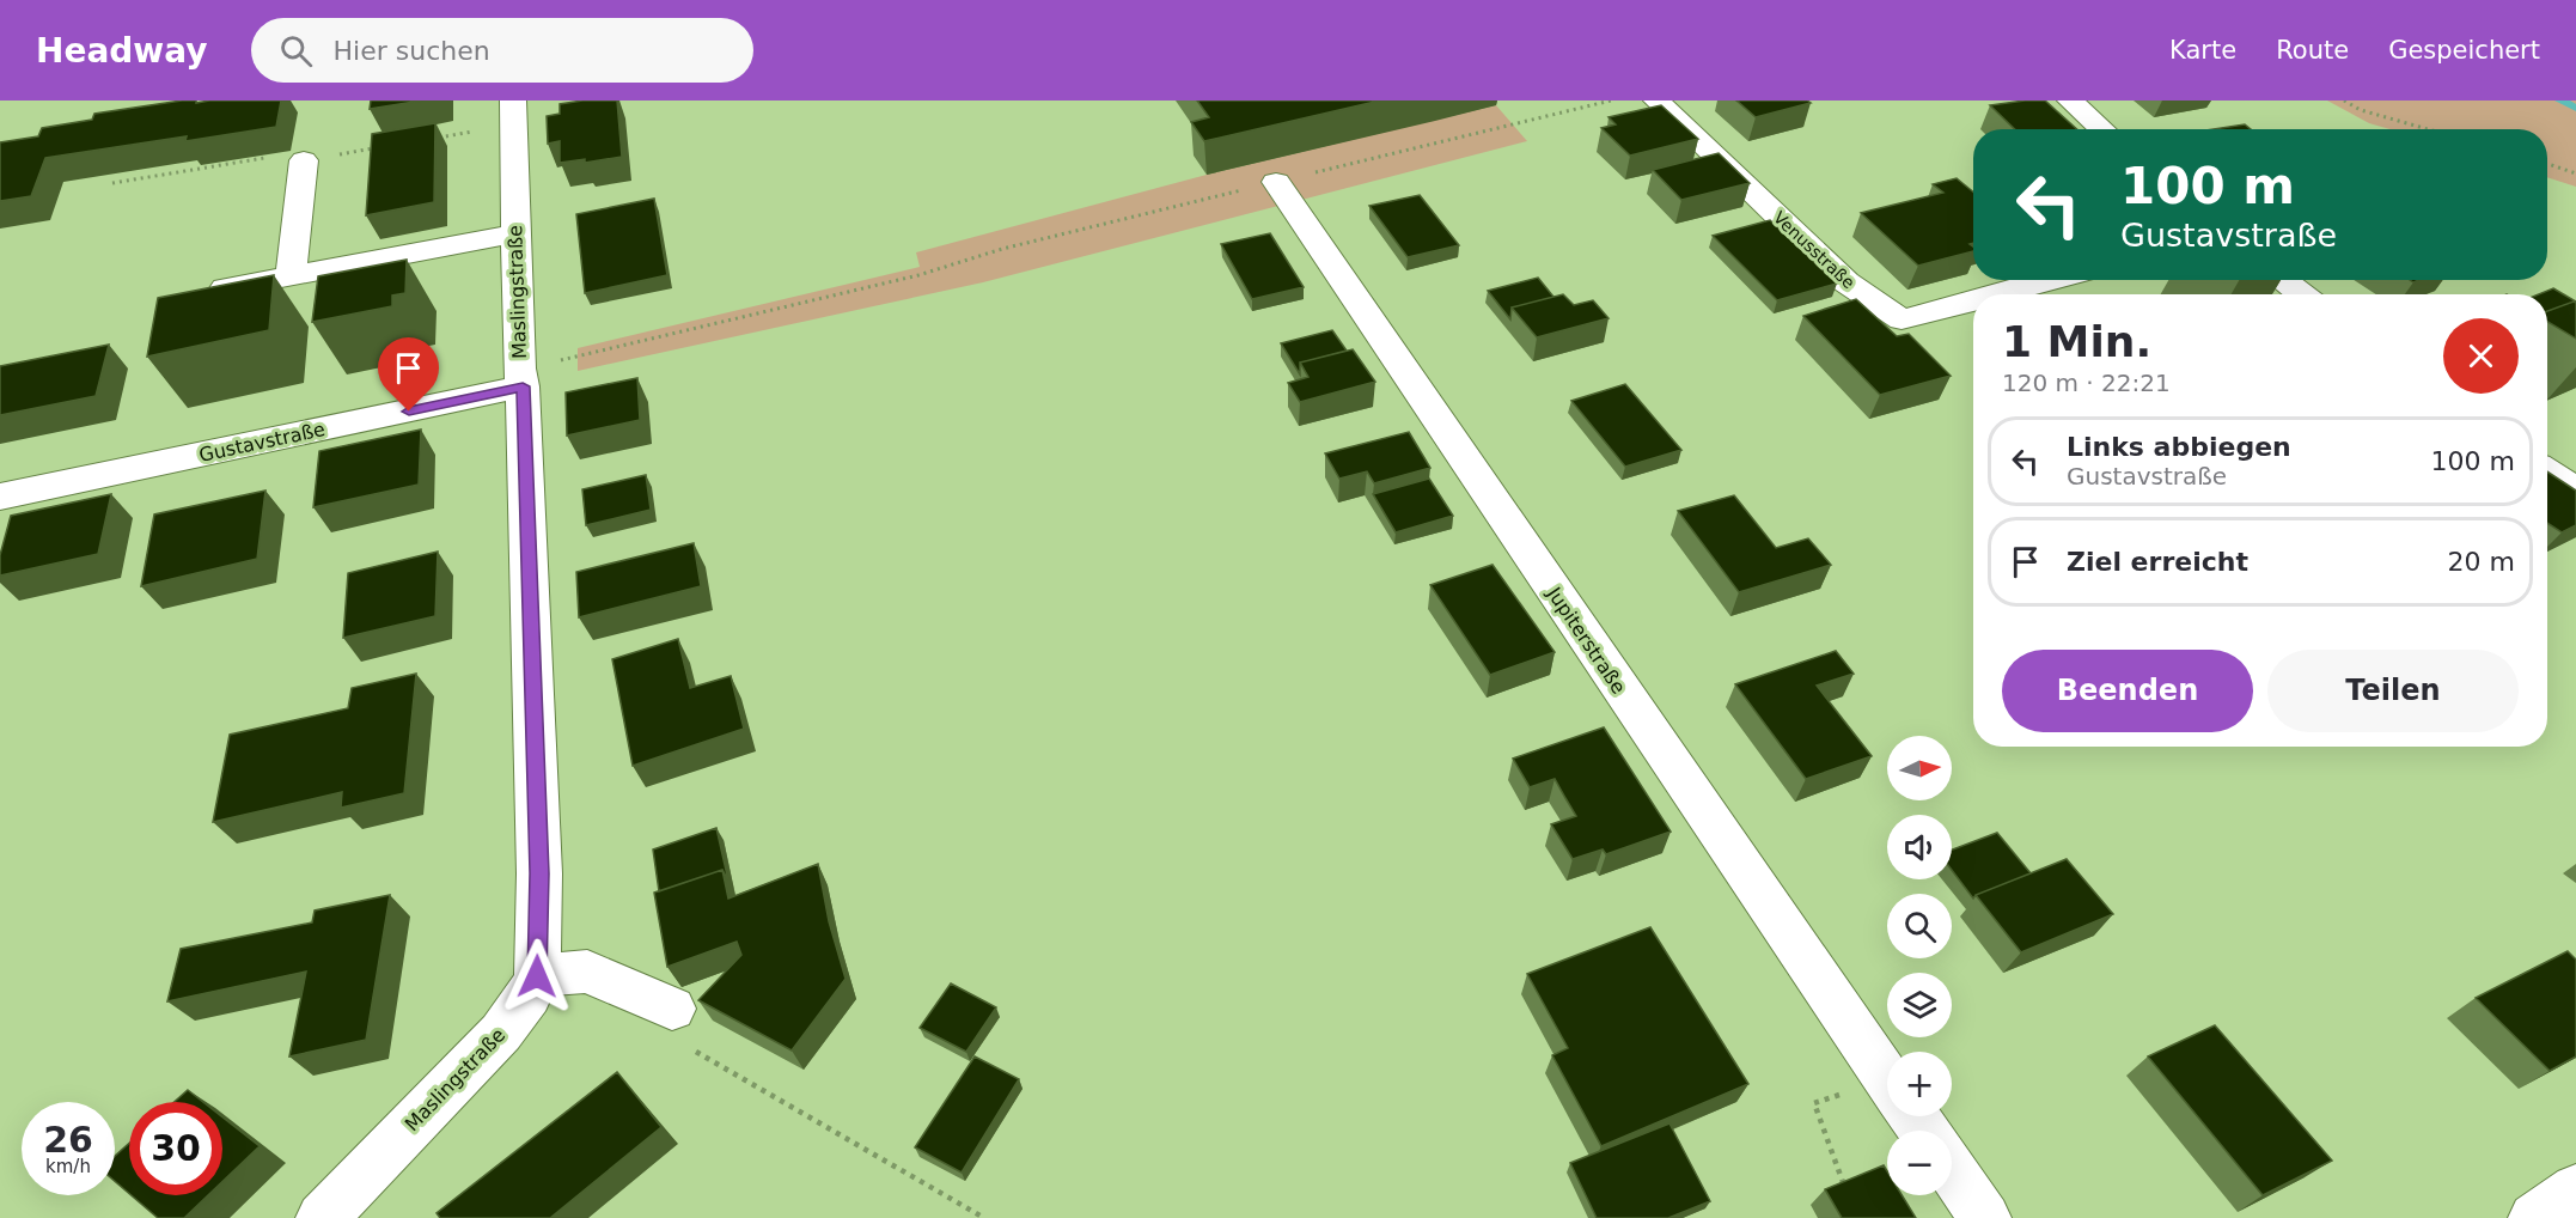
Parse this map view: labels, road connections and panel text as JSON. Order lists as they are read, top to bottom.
{
  "streets": {
    "street": [
      "Venusstraße",
      "Maslingstraße",
      "Gustavstraße",
      "Jupiterstraße"
    ]
  },
  "crossings": [
    ["Maslingstraße", "Gustavstraße"]
  ],
  "north": "right",
  "page": {
    "header": "Headway",
    "search": "Hier suchen",
    "nav": ["Karte", "Route", "Gespeichert"],
    "turn": ["100 m", "Gustavstraße"],
    "heading": ["1 Min.", "120 m · 22:21"],
    "list": [
      {
        "name": "Links abbiegen",
        "note": "Gustavstraße",
        "value": "100 m"
      },
      {
        "name": "Ziel erreicht",
        "value": "20 m"
      }
    ],
    "buttons": ["Beenden", "Teilen"],
    "map_buttons": ["+", "−"],
    "speed": "26 km/h",
    "limit": "30"
  }
}
